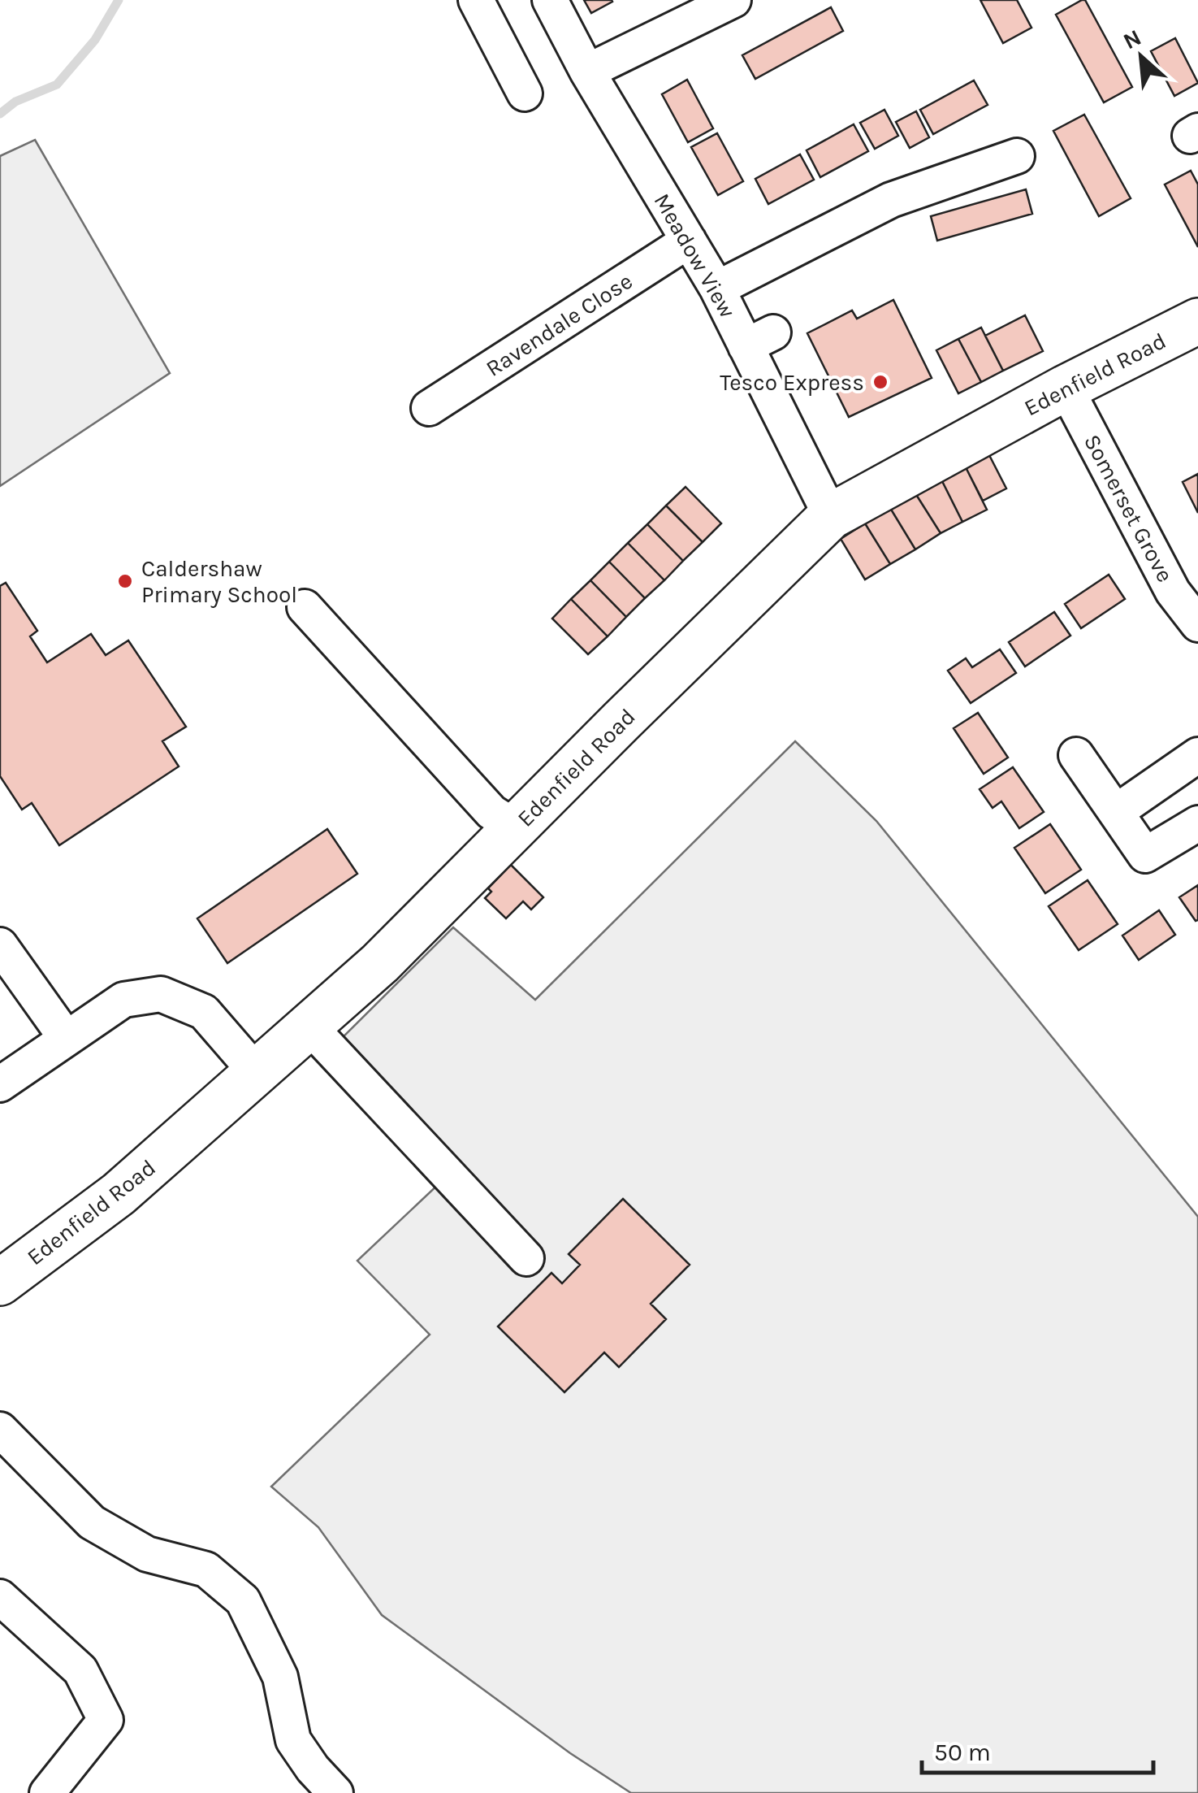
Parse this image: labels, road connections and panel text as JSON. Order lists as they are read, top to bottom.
{
  "streets": {
    "main road": ["Edenfield Road"],
    "street": ["Meadow View", "Ravendale Close", "Somerset Grove"]
  },
  "crossings": [
    ["Meadow View", "Ravendale Close"],
    ["Meadow View", "Edenfield Road"],
    ["Edenfield Road", "Somerset Grove"]
  ],
  "places": ["Tesco Express", "Caldershaw Primary School"],
  "scale_bar": "50 m",
  "north": "top left"
}
